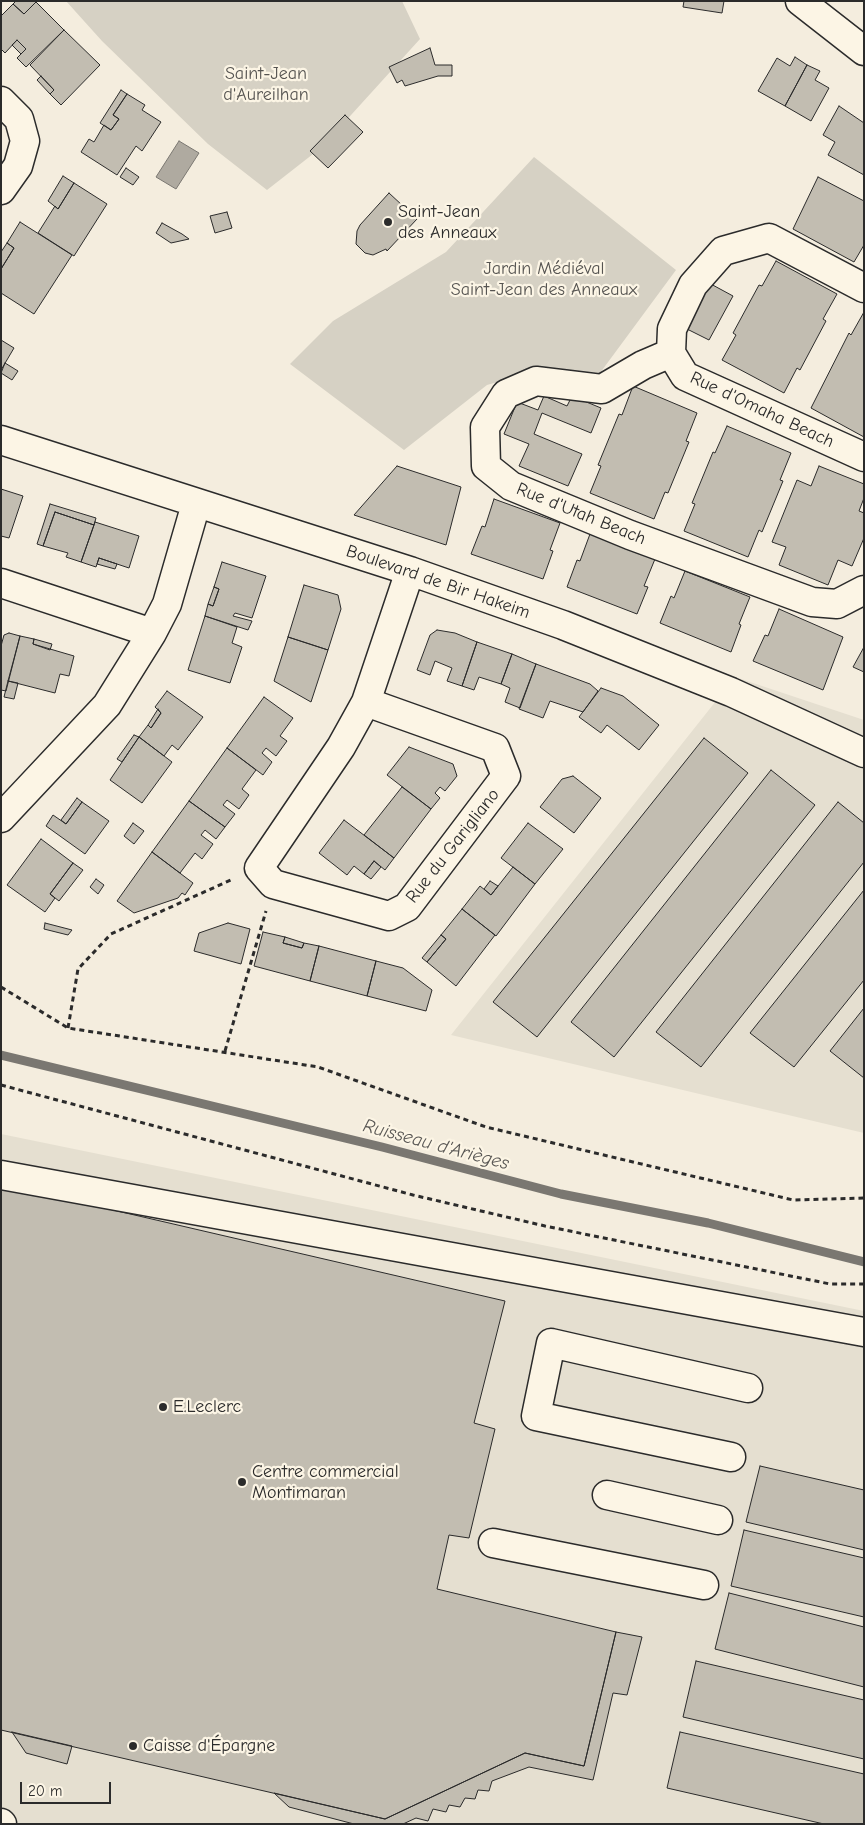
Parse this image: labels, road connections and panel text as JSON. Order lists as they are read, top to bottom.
{
  "streets": {
    "street": [
      "Rue d'Omaha Beach",
      "Rue d'Utah Beach",
      "Boulevard de Bir Hakeim",
      "Rue du Garigliano"
    ]
  },
  "crossings": [
    ["Rue d'Omaha Beach", "Rue d'Utah Beach"]
  ],
  "water": ["Ruisseau d'Arièges"],
  "parks": ["Saint-Jean d'Aureilhan", "Jardin Médiéval Saint-Jean des Anneaux"],
  "places": [
    "Saint-Jean des Anneaux",
    "E.Leclerc",
    "Centre commercial Montimaran",
    "Caisse d'Épargne"
  ],
  "scale_bar": "20 m"
}
